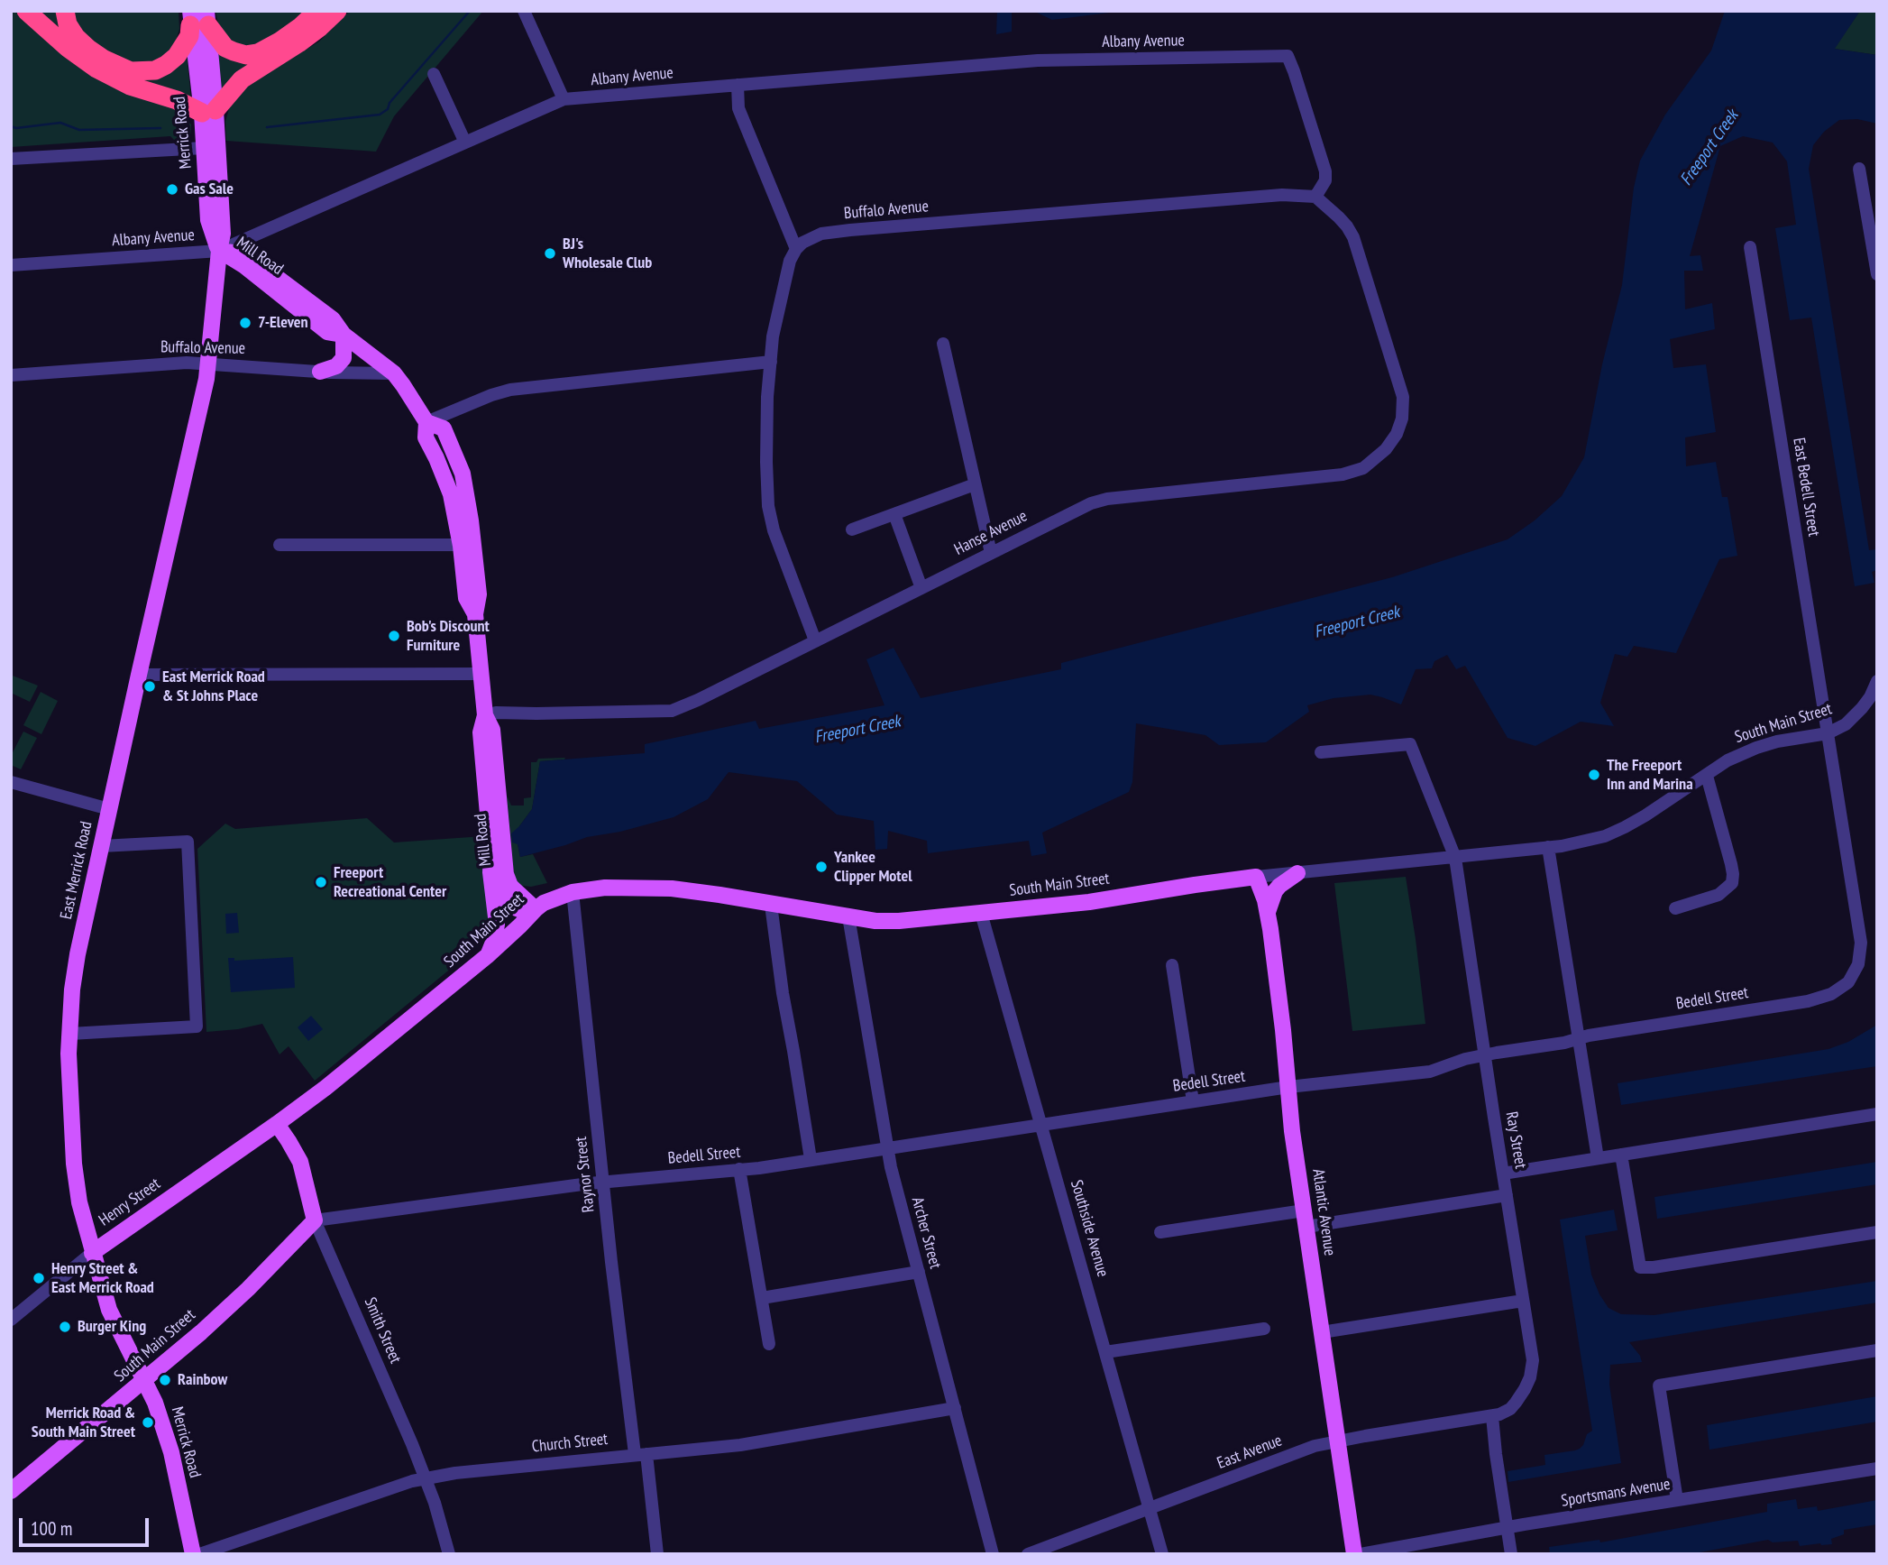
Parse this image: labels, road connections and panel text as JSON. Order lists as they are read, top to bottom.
{
  "streets": {
    "main road": [
      "Merrick Road",
      "Mill Road",
      "South Main Street",
      "East Merrick Road",
      "Henry Street",
      "Atlantic Avenue",
      "Smith Street"
    ],
    "street": [
      "Albany Avenue",
      "Buffalo Avenue",
      "East Bedell Street",
      "Hanse Avenue",
      "Bedell Street",
      "Ray Street",
      "Raynor Street",
      "Southside Avenue",
      "Archer Street",
      "Church Street",
      "East Avenue",
      "Sportsmans Avenue"
    ]
  },
  "crossings": [
    ["Albany Avenue", "Merrick Road"],
    ["Albany Avenue", "Buffalo Avenue"],
    ["Albany Avenue", "Mill Road"],
    ["Albany Avenue", "Hanse Avenue"],
    ["Merrick Road", "Buffalo Avenue"],
    ["Merrick Road", "Mill Road"],
    ["Merrick Road", "South Main Street"],
    ["Merrick Road", "East Merrick Road"],
    ["Buffalo Avenue", "Mill Road"],
    ["Buffalo Avenue", "Hanse Avenue"],
    ["Buffalo Avenue", "East Merrick Road"],
    ["Mill Road", "Hanse Avenue"],
    ["Mill Road", "South Main Street"],
    ["East Bedell Street", "South Main Street"],
    ["East Bedell Street", "Bedell Street"],
    ["South Main Street", "East Merrick Road"],
    ["South Main Street", "Bedell Street"],
    ["South Main Street", "Ray Street"],
    ["South Main Street", "Raynor Street"],
    ["South Main Street", "Henry Street"],
    ["South Main Street", "Atlantic Avenue"],
    ["South Main Street", "Southside Avenue"],
    ["South Main Street", "Archer Street"],
    ["South Main Street", "Smith Street"],
    ["East Merrick Road", "Henry Street"],
    ["Bedell Street", "Ray Street"],
    ["Bedell Street", "Raynor Street"],
    ["Bedell Street", "Atlantic Avenue"],
    ["Bedell Street", "Southside Avenue"],
    ["Bedell Street", "Archer Street"],
    ["Bedell Street", "Smith Street"],
    ["Ray Street", "East Avenue"],
    ["Raynor Street", "Church Street"],
    ["Henry Street", "Smith Street"],
    ["Atlantic Avenue", "East Avenue"],
    ["Southside Avenue", "East Avenue"],
    ["Archer Street", "Church Street"],
    ["Smith Street", "Church Street"]
  ],
  "water": ["Freeport Creek"],
  "places": [
    "Gas Sale",
    "BJ's Wholesale Club",
    "7-Eleven",
    "Bob's Discount Furniture",
    "East Merrick Road & St Johns Place",
    "The Freeport Inn and Marina",
    "Yankee Clipper Motel",
    "Freeport Recreational Center",
    "Henry Street & East Merrick Road",
    "Burger King",
    "Rainbow",
    "Merrick Road & South Main Street"
  ],
  "scale_bar": "100 m"
}
